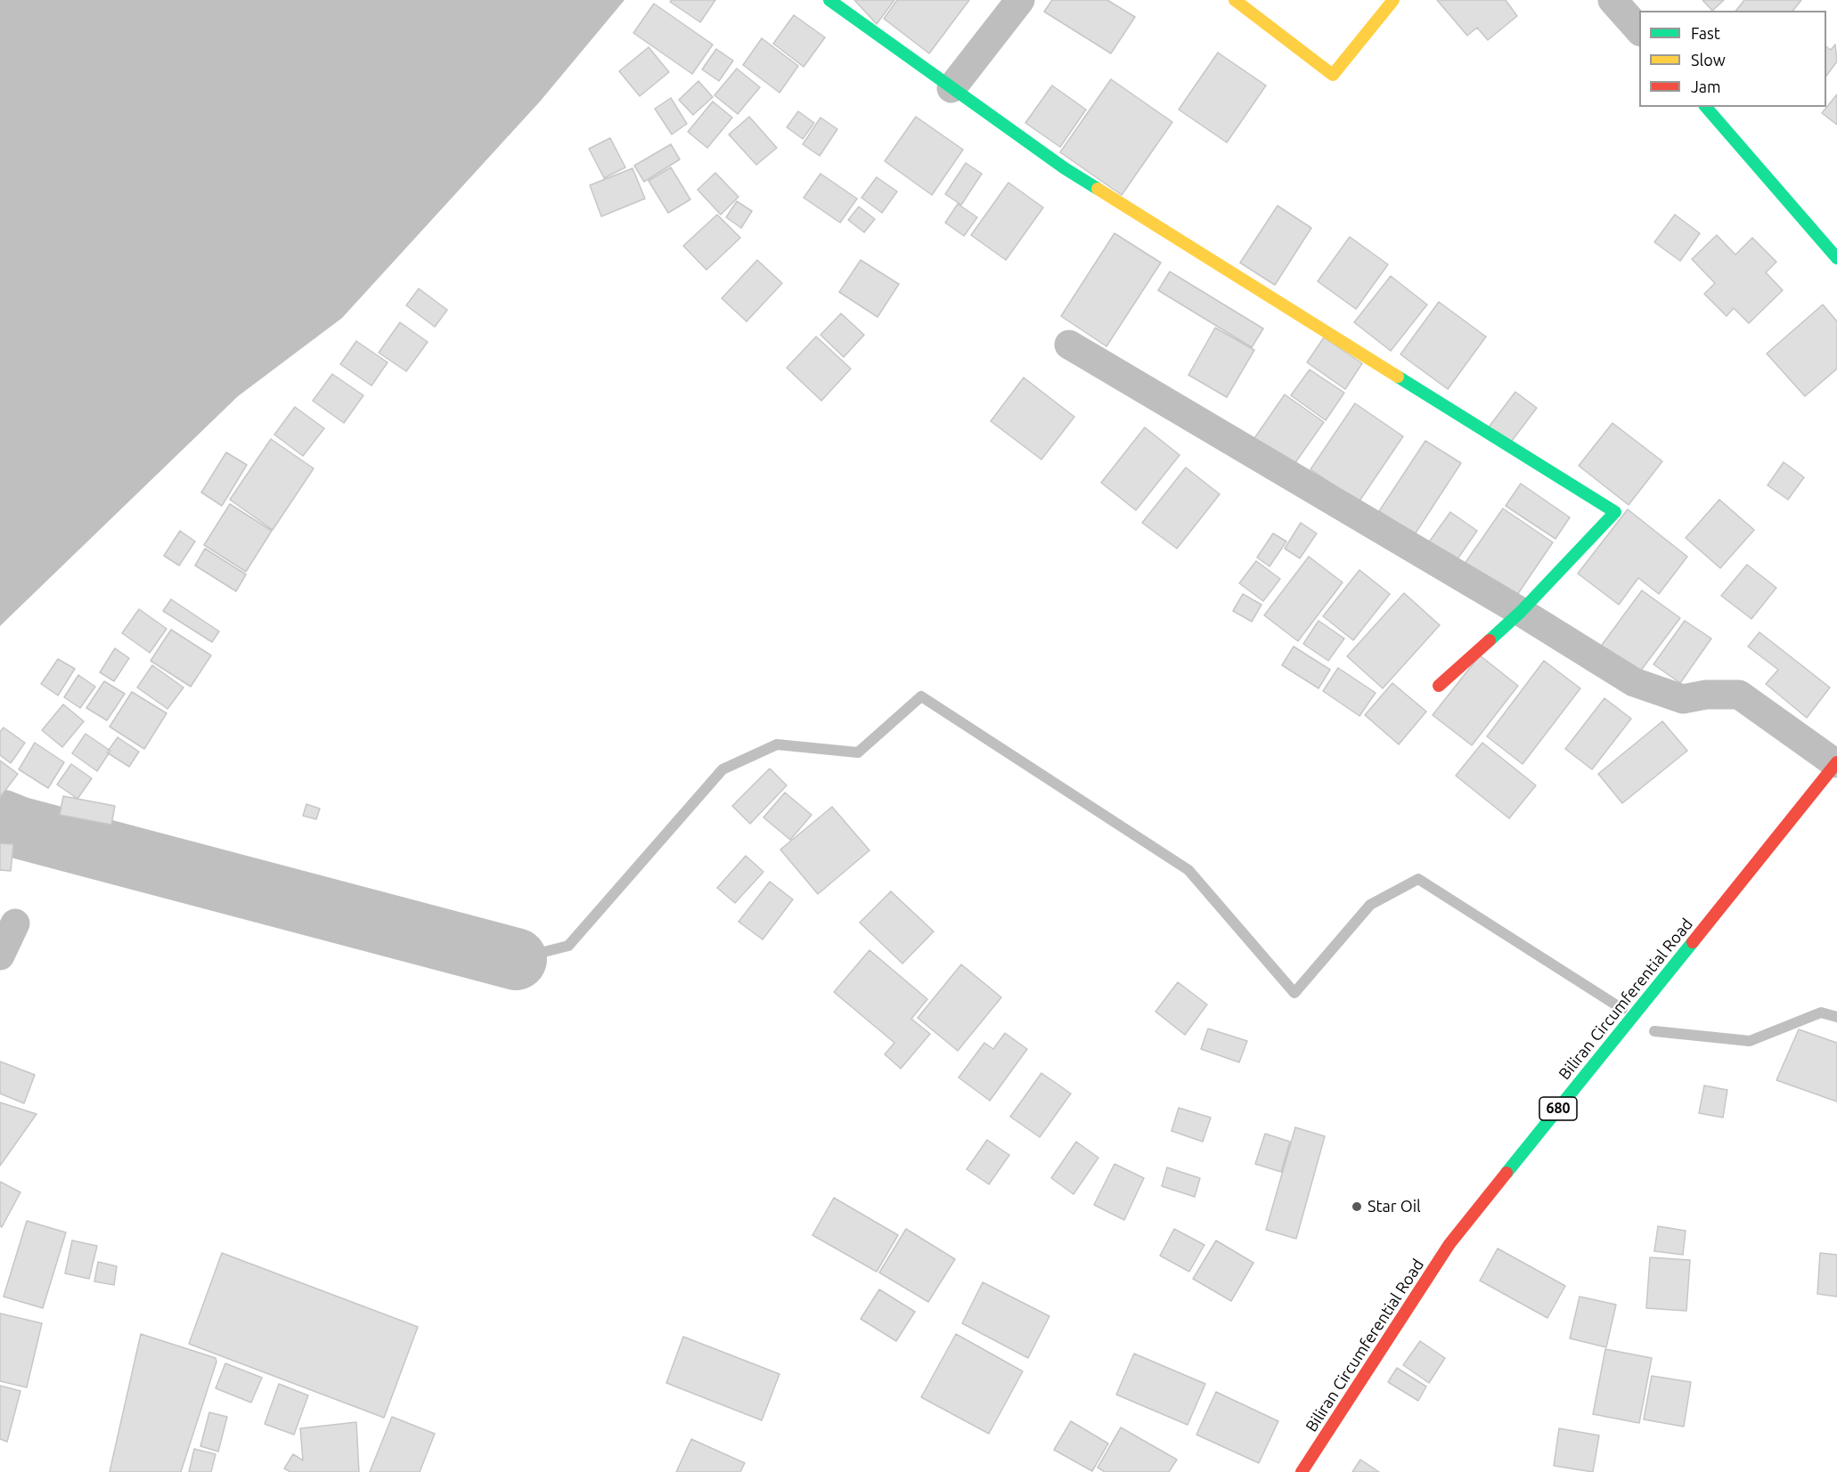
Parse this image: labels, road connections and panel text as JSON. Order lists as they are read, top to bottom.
{
  "streets": {
    "street": ["Biliran Circumferential Road", "680"]
  },
  "places": ["Star Oil"],
  "legend": ["Fast", "Slow", "Jam"]
}
